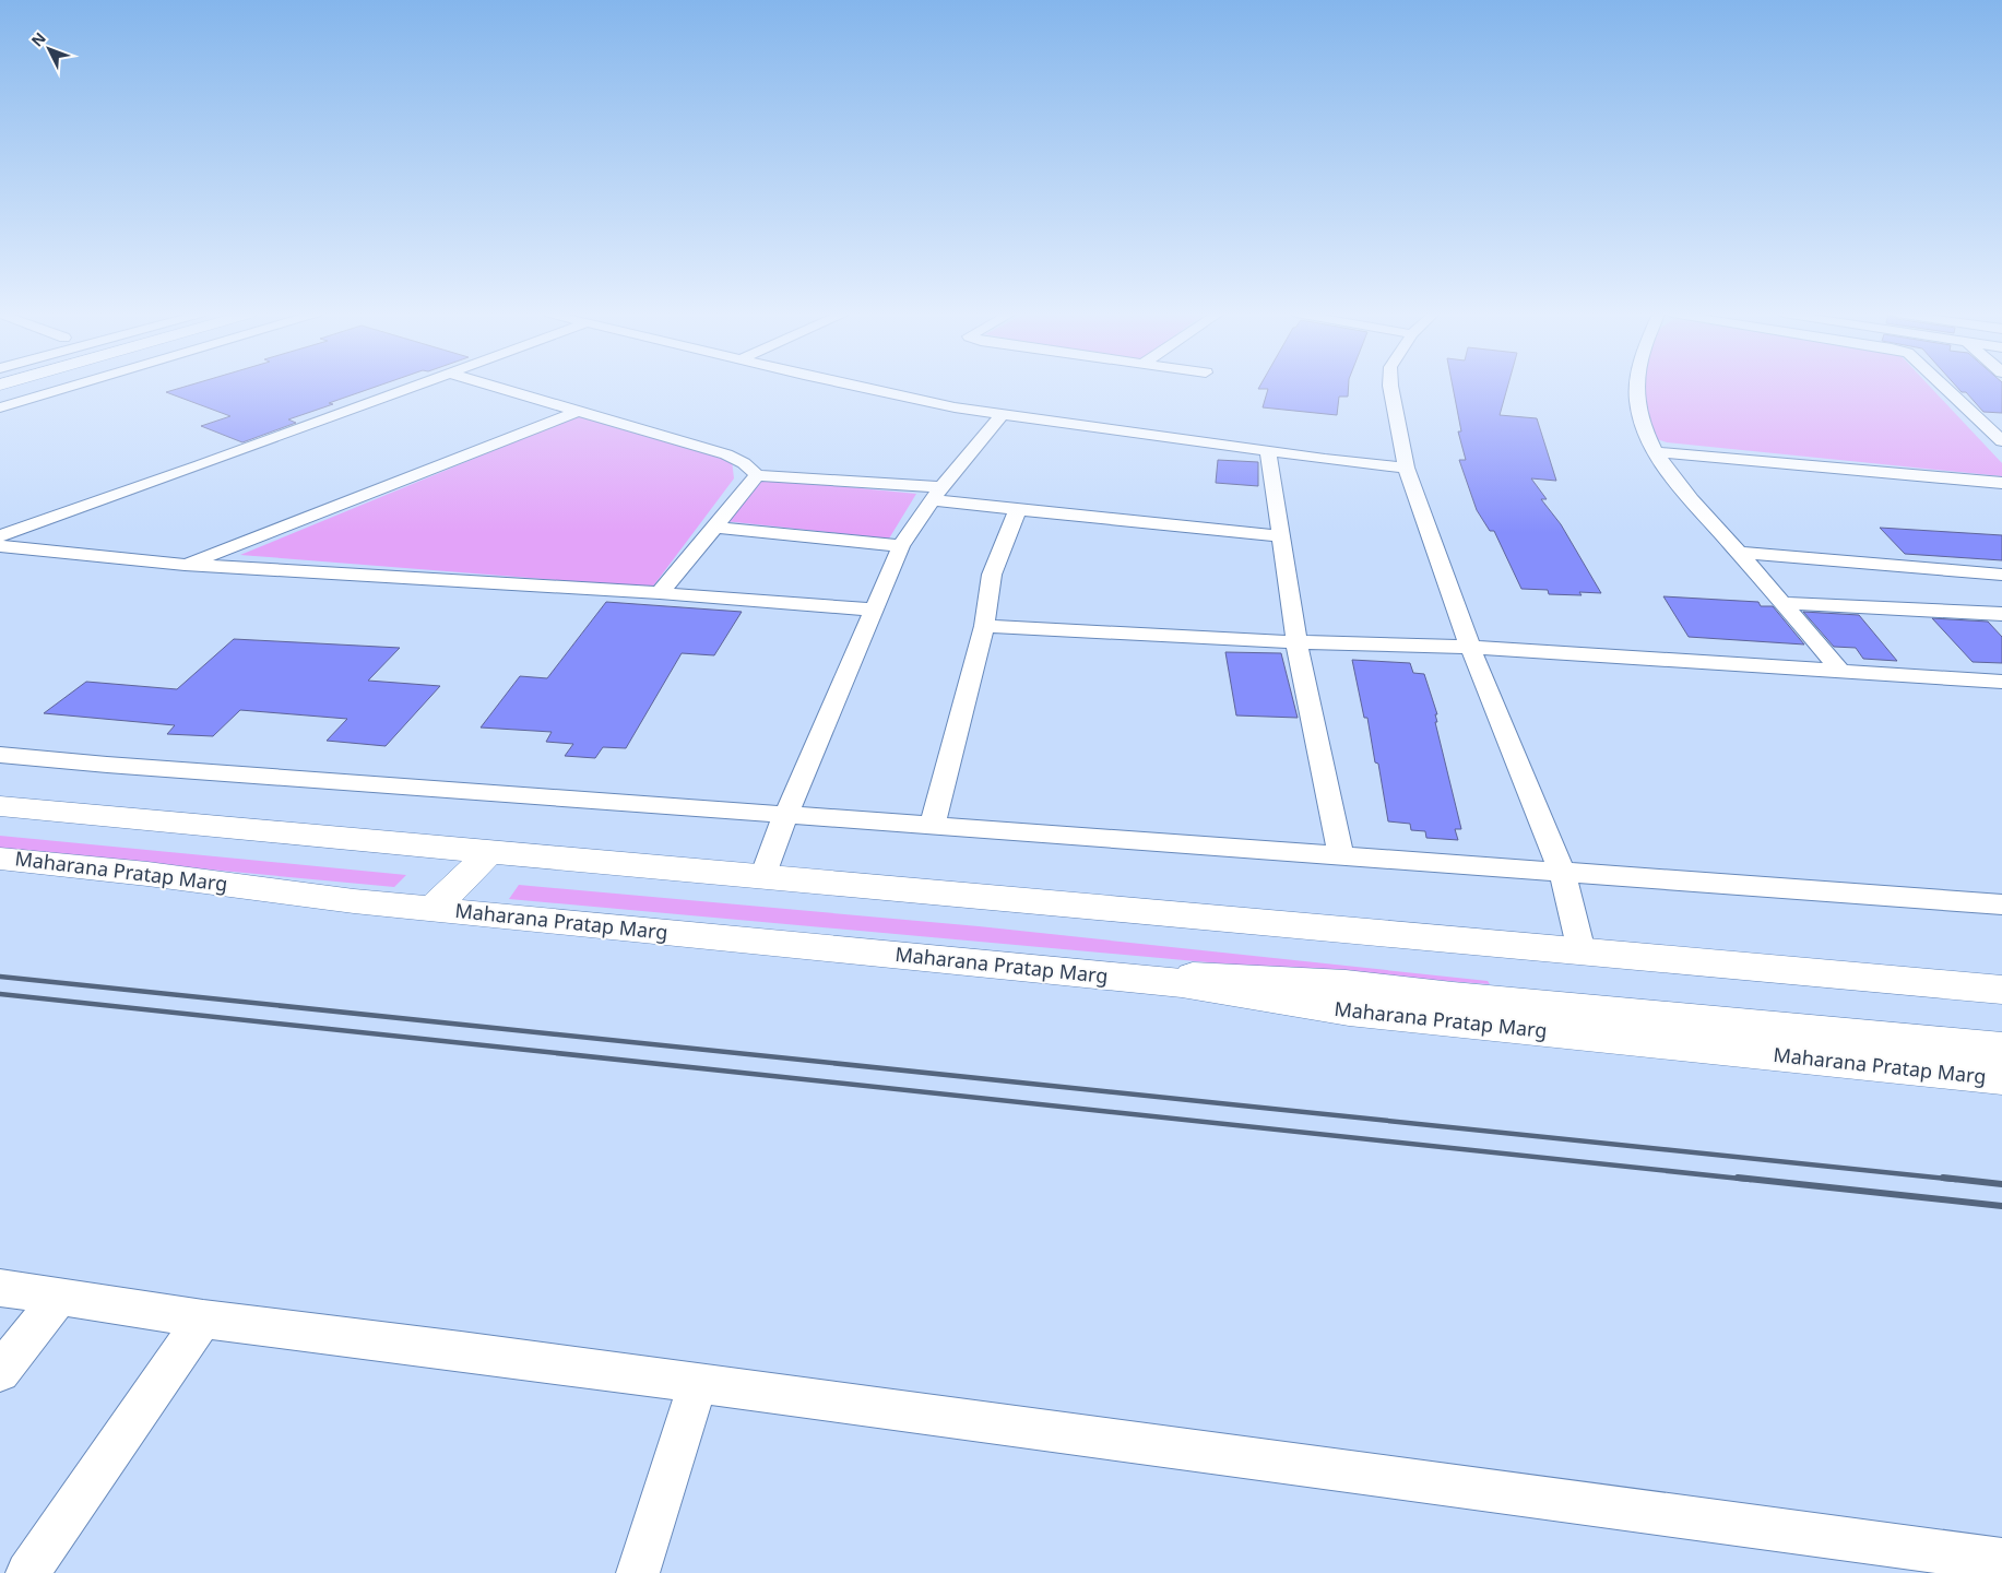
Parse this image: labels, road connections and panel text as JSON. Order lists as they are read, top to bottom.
{
  "streets": {
    "main road": ["Maharana Pratap Marg"]
  },
  "north": "top left"
}
